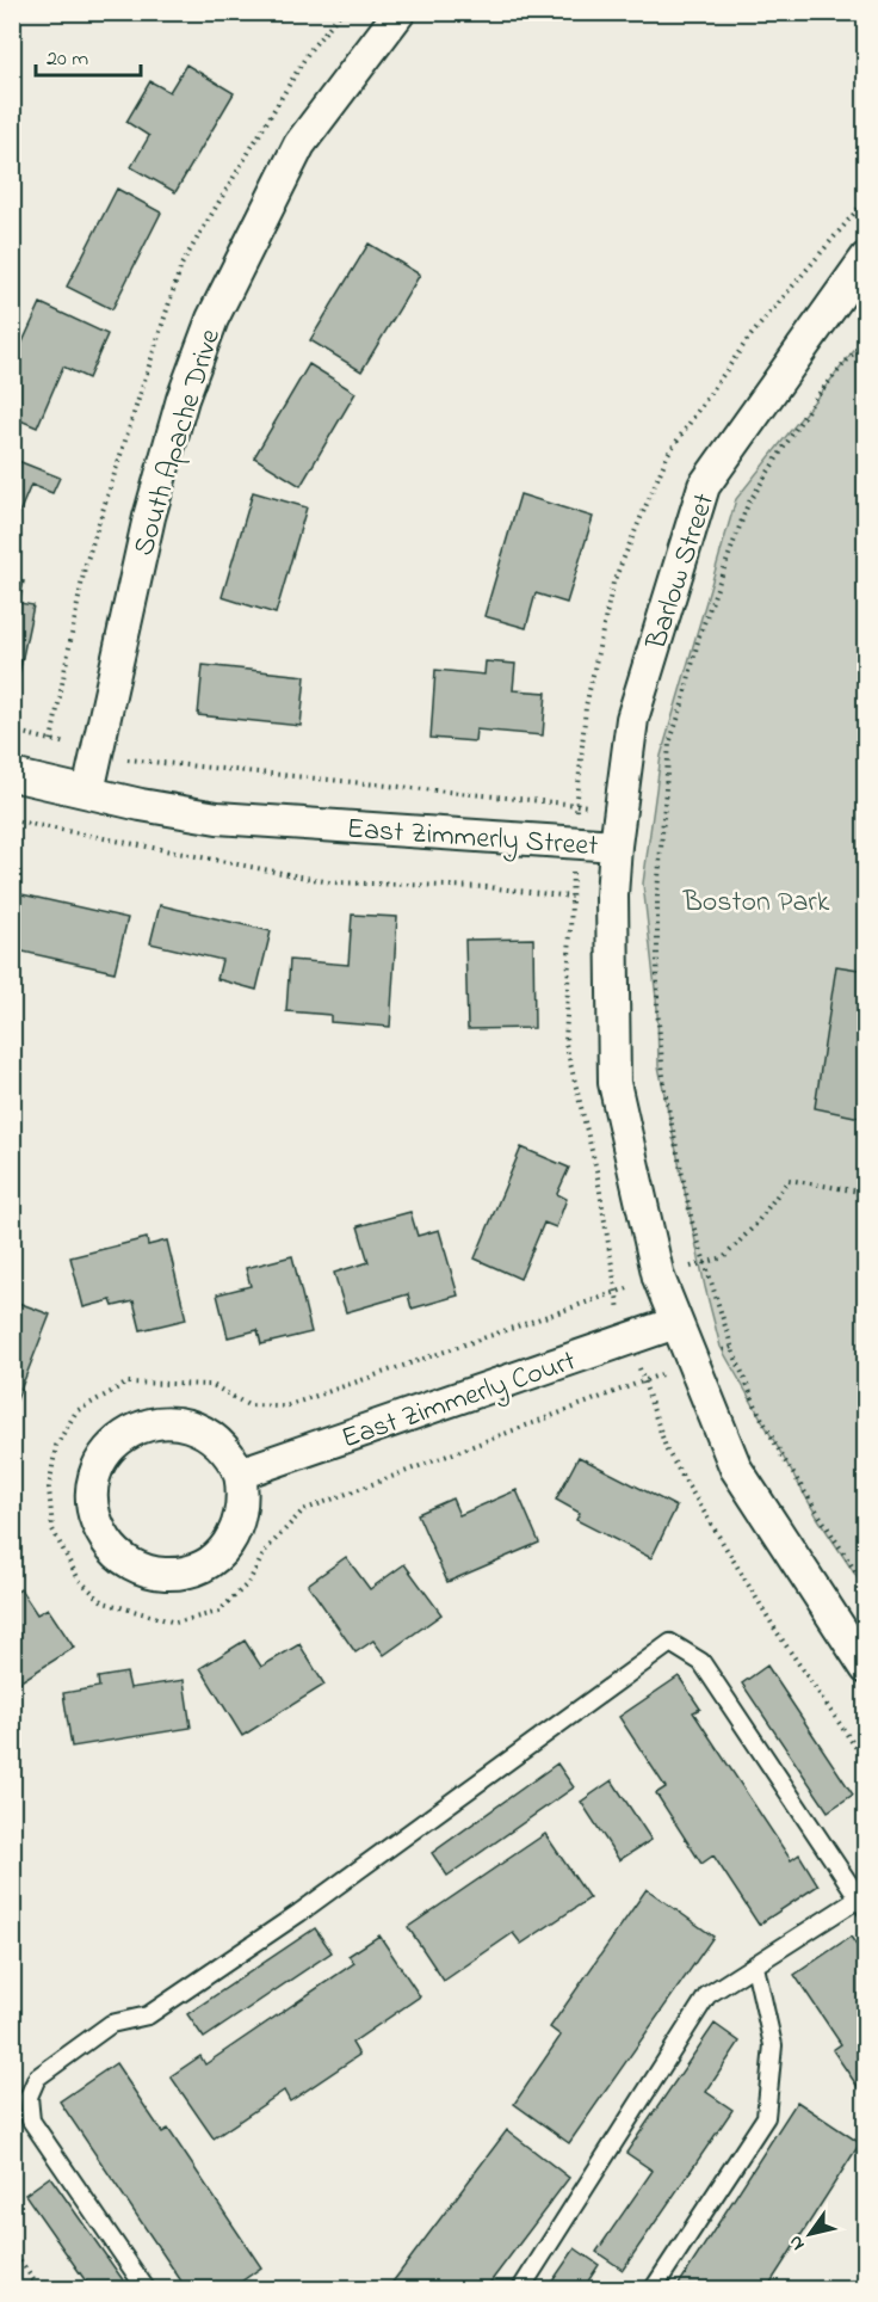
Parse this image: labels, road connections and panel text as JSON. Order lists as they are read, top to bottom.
{
  "streets": {
    "street": [
      "South Apache Drive",
      "Barlow Street",
      "East Zimmerly Street",
      "East Zimmerly Court"
    ]
  },
  "crossings": [
    ["South Apache Drive", "East Zimmerly Street"],
    ["Barlow Street", "East Zimmerly Street"],
    ["East Zimmerly Street", "East Zimmerly Court"]
  ],
  "parks": ["Boston Park"],
  "scale_bar": "20 m",
  "north": "bottom left"
}
